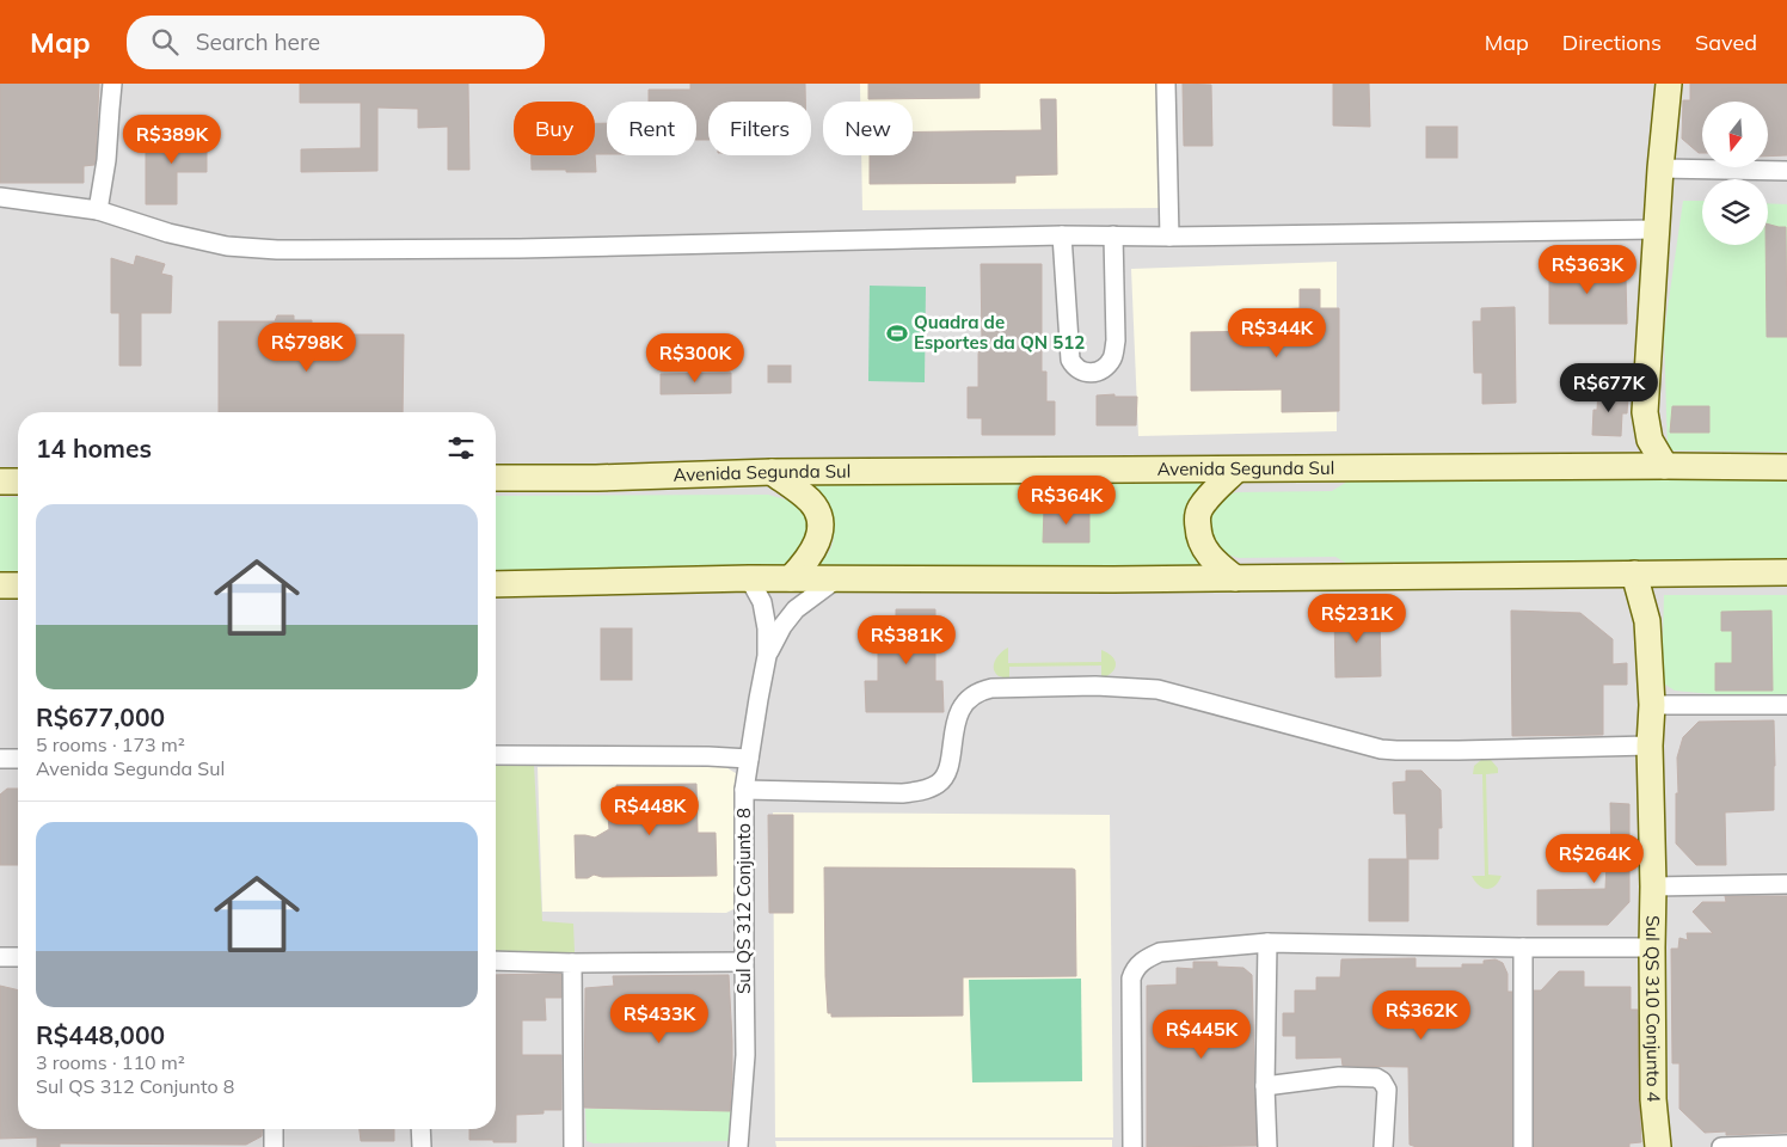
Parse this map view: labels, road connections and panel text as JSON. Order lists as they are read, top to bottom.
{
  "streets": {
    "main road": ["Avenida Segunda Sul", "Sul QS 310 Conjunto 4"],
    "street": ["Sul QS 312 Conjunto 8"]
  },
  "places": {
    "sports": ["Quadra de Esportes da QN 512"]
  },
  "north": "bottom",
  "page": {
    "header": "Map",
    "search": "Search here",
    "nav": ["Map", "Directions", "Saved"],
    "chip": [
      "Buy",
      "Rent",
      "Filters",
      "New"
    ],
    "price": [
      "R$389K",
      "R$363K",
      "R$344K",
      "R$798K",
      "R$300K",
      "R$677K",
      "R$364K",
      "R$231K",
      "R$381K",
      "R$448K",
      "R$264K",
      "R$362K",
      "R$433K",
      "R$445K"
    ],
    "heading": "14 homes",
    "list": [
      {
        "name": "R$677,000",
        "note": "5 rooms · 173 m² · Avenida Segunda Sul"
      },
      {
        "name": "R$448,000",
        "note": "3 rooms · 110 m² · Sul QS 312 Conjunto 8"
      }
    ]
  }
}
